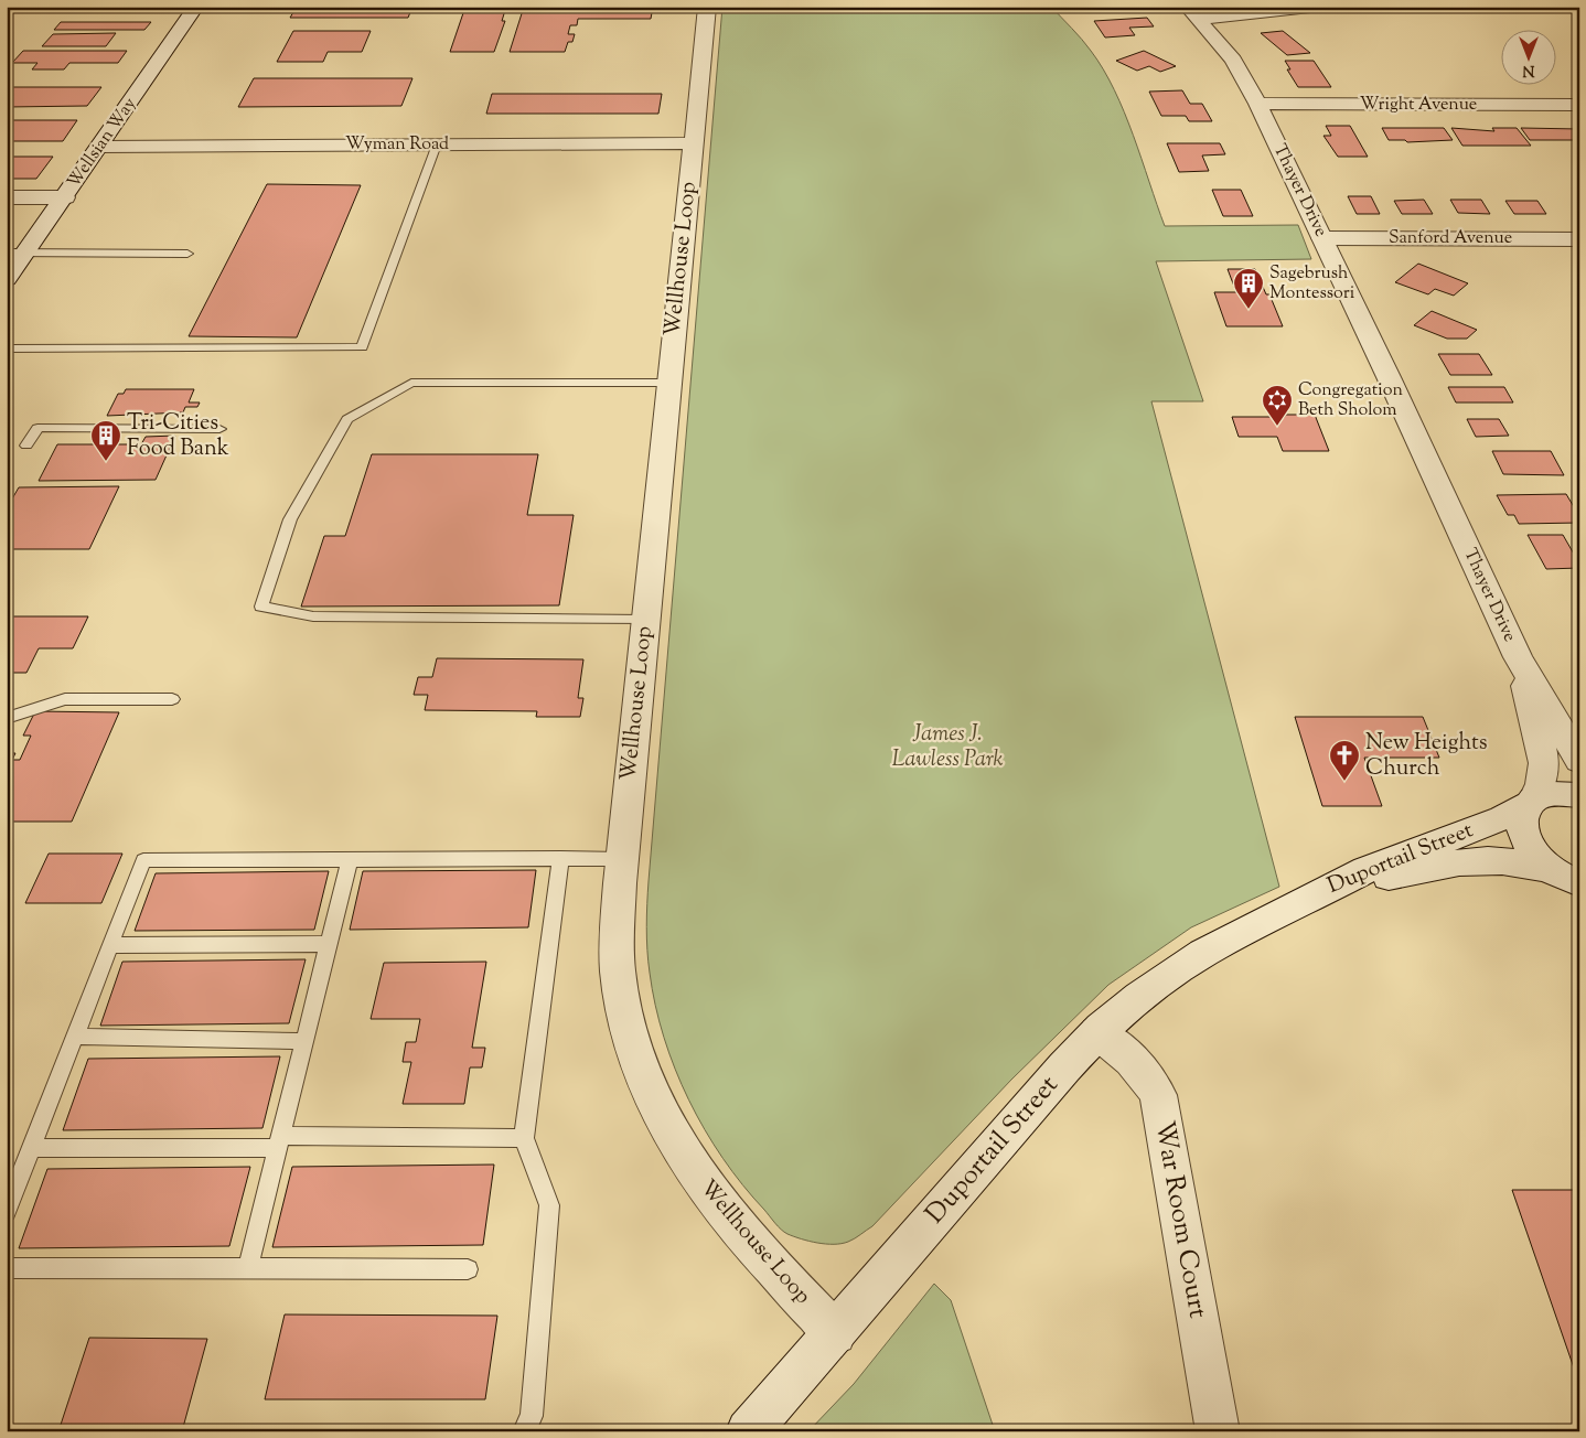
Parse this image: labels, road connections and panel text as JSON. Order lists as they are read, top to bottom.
{
  "streets": {
    "street": [
      "Wright Avenue",
      "Wellsian Way",
      "Wyman Road",
      "Thayer Drive",
      "Sanford Avenue",
      "Wellhouse Loop",
      "Duportail Street",
      "War Room Court"
    ]
  },
  "crossings": [
    ["Wright Avenue", "Thayer Drive"],
    ["Wellsian Way", "Wyman Road"],
    ["Wyman Road", "Wellhouse Loop"],
    ["Thayer Drive", "Sanford Avenue"],
    ["Thayer Drive", "Duportail Street"],
    ["Wellhouse Loop", "Duportail Street"],
    ["Duportail Street", "War Room Court"]
  ],
  "parks": ["James J. Lawless Park"],
  "places": {
    "building": ["Sagebrush Montessori", "Tri-Cities Food Bank"],
    "synagogue": ["Congregation Beth Sholom"],
    "church": ["New Heights Church"]
  },
  "north": "bottom"
}
